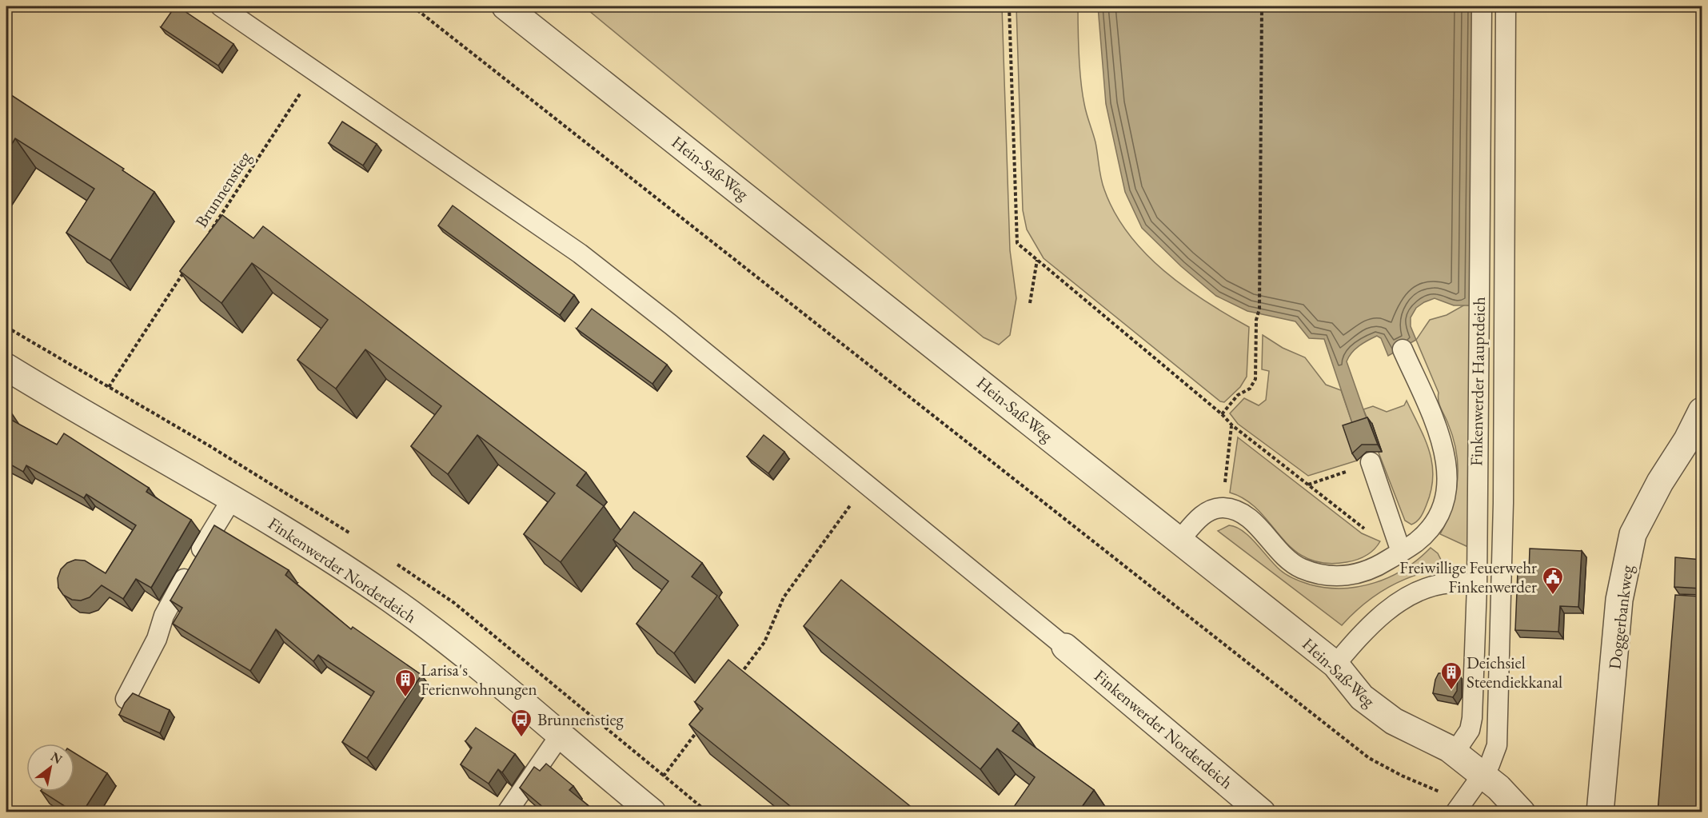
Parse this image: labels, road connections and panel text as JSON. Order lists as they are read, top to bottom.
{
  "streets": {
    "street": ["Hein-Saß-Weg", "Finkenwerder Norderdeich", "Doggerbankweg"],
    "lane": ["Finkenwerder Hauptdeich"],
    "path": ["Brunnenstieg"]
  },
  "crossings": [
    ["Hein-Saß-Weg", "Finkenwerder Hauptdeich"]
  ],
  "places": {
    "public building": ["Freiwillige Feuerwehr Finkenwerder"],
    "building": ["Deichsiel Steendiekkanal", "Larisa's Ferienwohnungen"],
    "bus stop": ["Brunnenstieg"]
  },
  "north": "top right"
}
